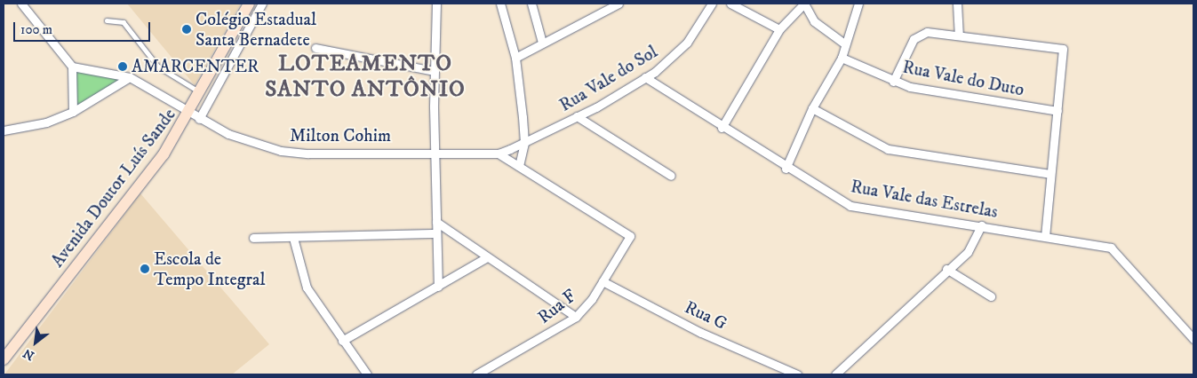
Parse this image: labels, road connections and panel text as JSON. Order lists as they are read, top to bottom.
{
  "streets": {
    "street": [
      "Rua Vale do Sol",
      "Rua Vale do Duto",
      "Milton Cohim",
      "Avenida Doutor Luís Sande",
      "Rua Vale das Estrelas",
      "Rua F",
      "Rua G"
    ]
  },
  "crossings": [
    ["Rua Vale do Sol", "Milton Cohim"],
    ["Rua Vale do Sol", "Rua Vale das Estrelas"],
    ["Milton Cohim", "Avenida Doutor Luís Sande"],
    ["Rua F", "Rua G"]
  ],
  "districts": ["LOTEAMENTO SANTO ANTÔNIO"],
  "places": ["Colégio Estadual Santa Bernadete", "AMARCENTER", "Escola de Tempo Integral"],
  "scale_bar": "100 m",
  "north": "bottom left"
}
